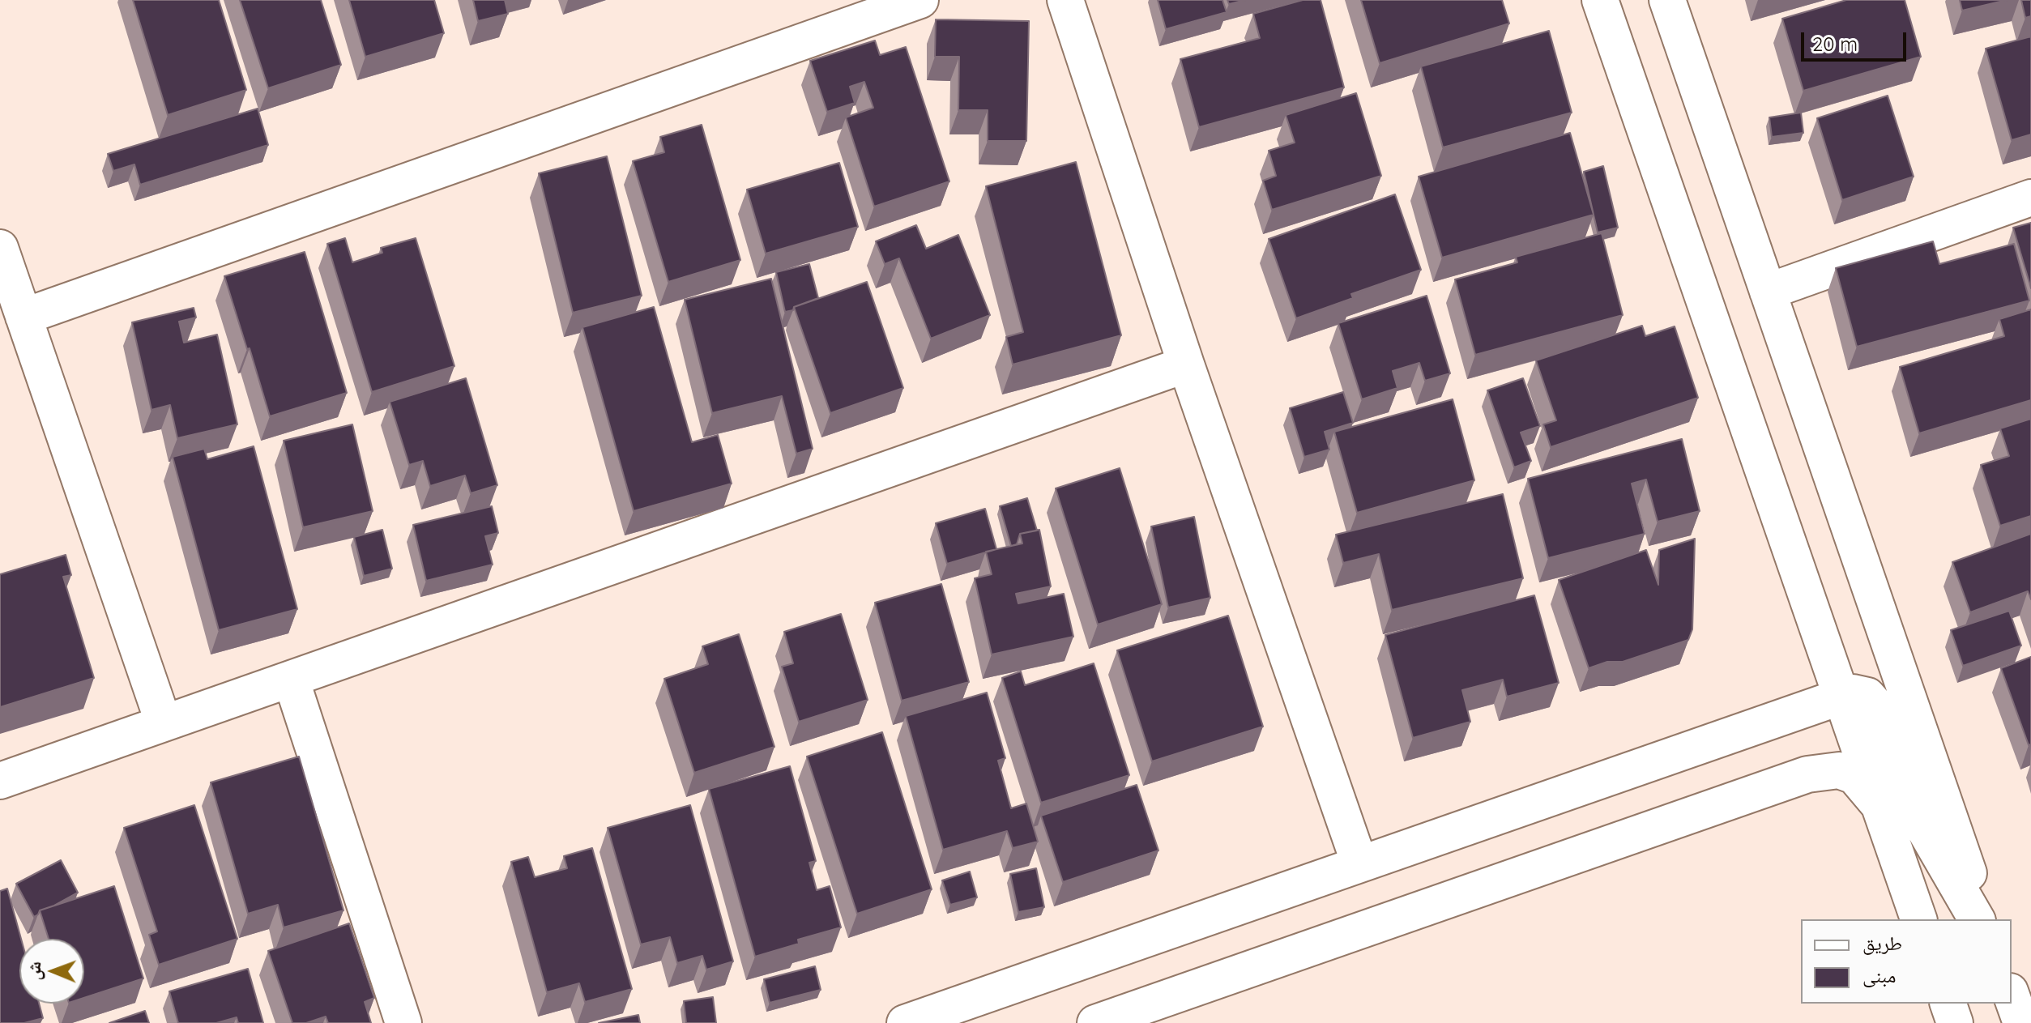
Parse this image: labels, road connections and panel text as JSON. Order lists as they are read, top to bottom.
{
  "legend": ["طريق", "مبنى"],
  "scale_bar": "20 m",
  "north": "left"
}
